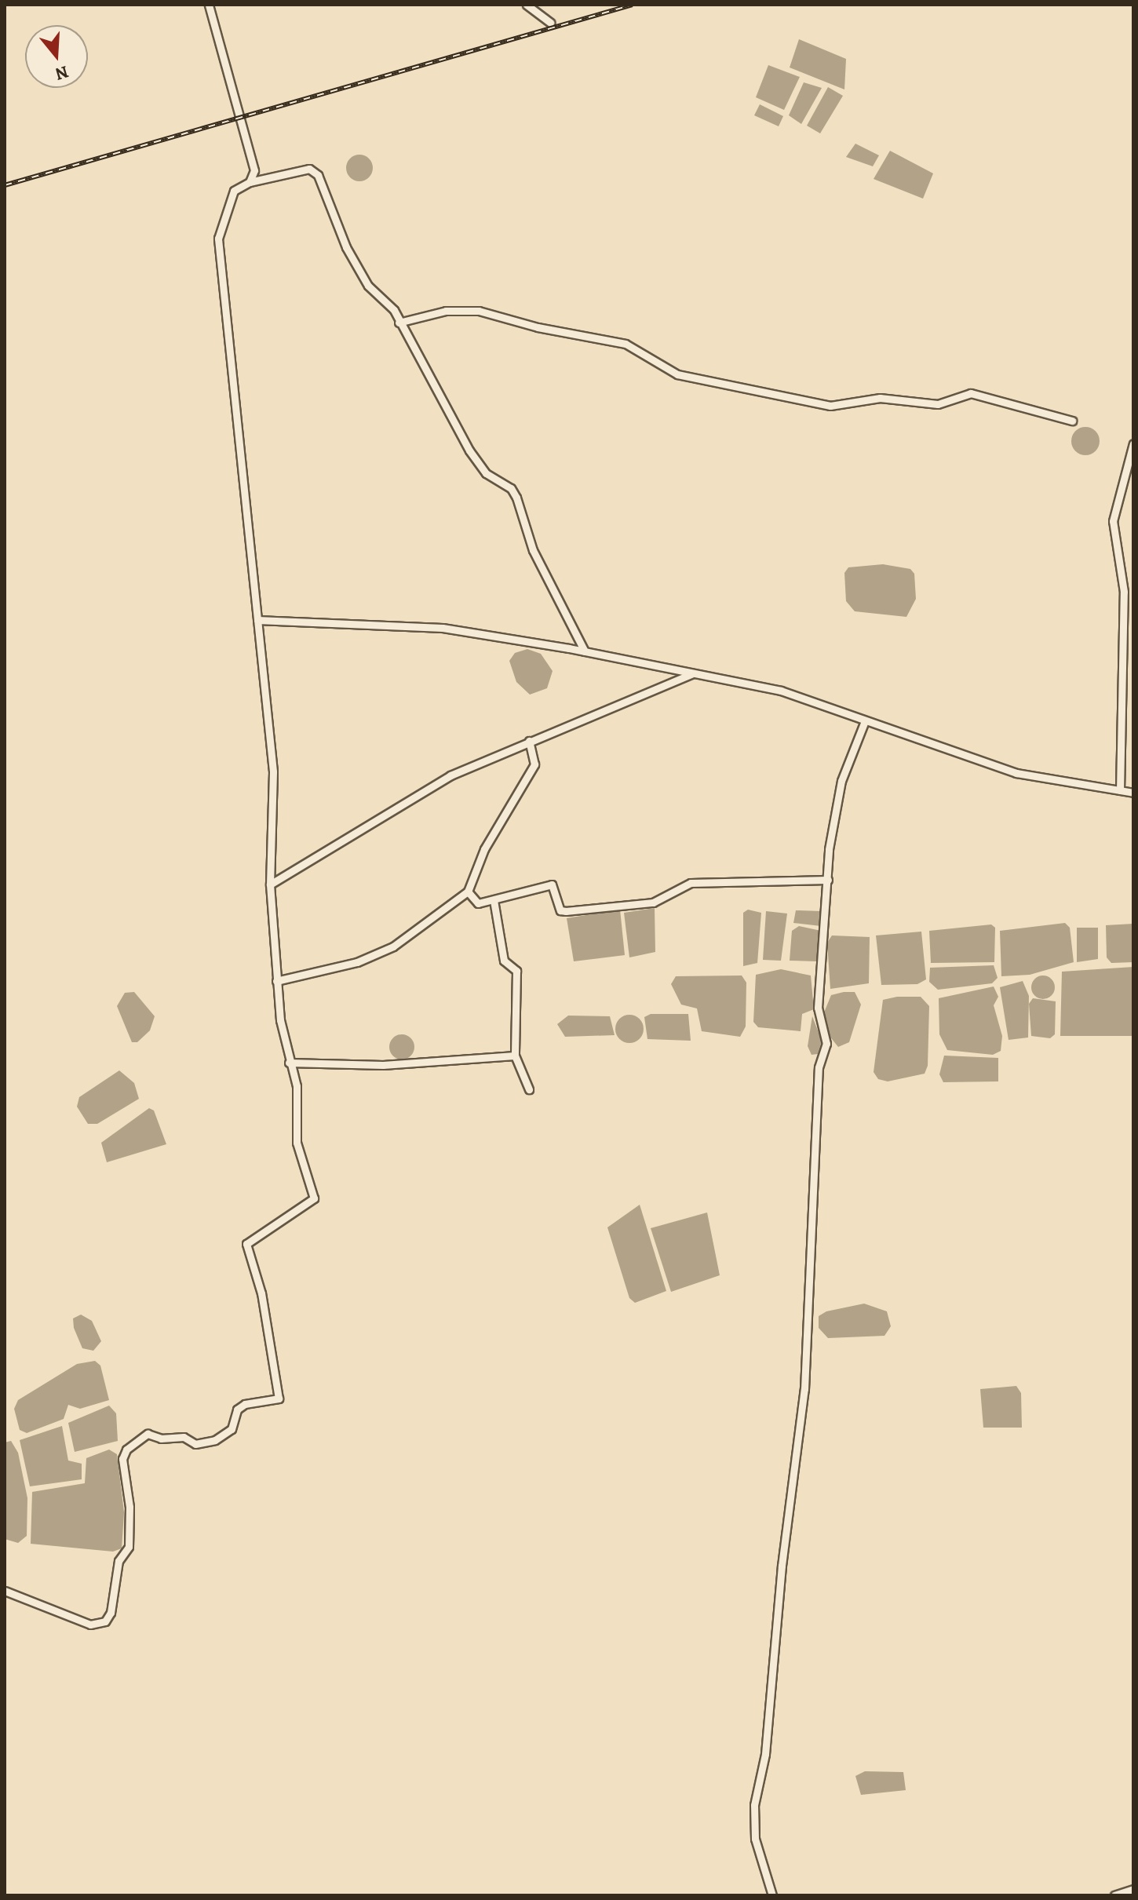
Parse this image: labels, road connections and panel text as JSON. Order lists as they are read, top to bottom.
{
  "north": "bottom"
}
